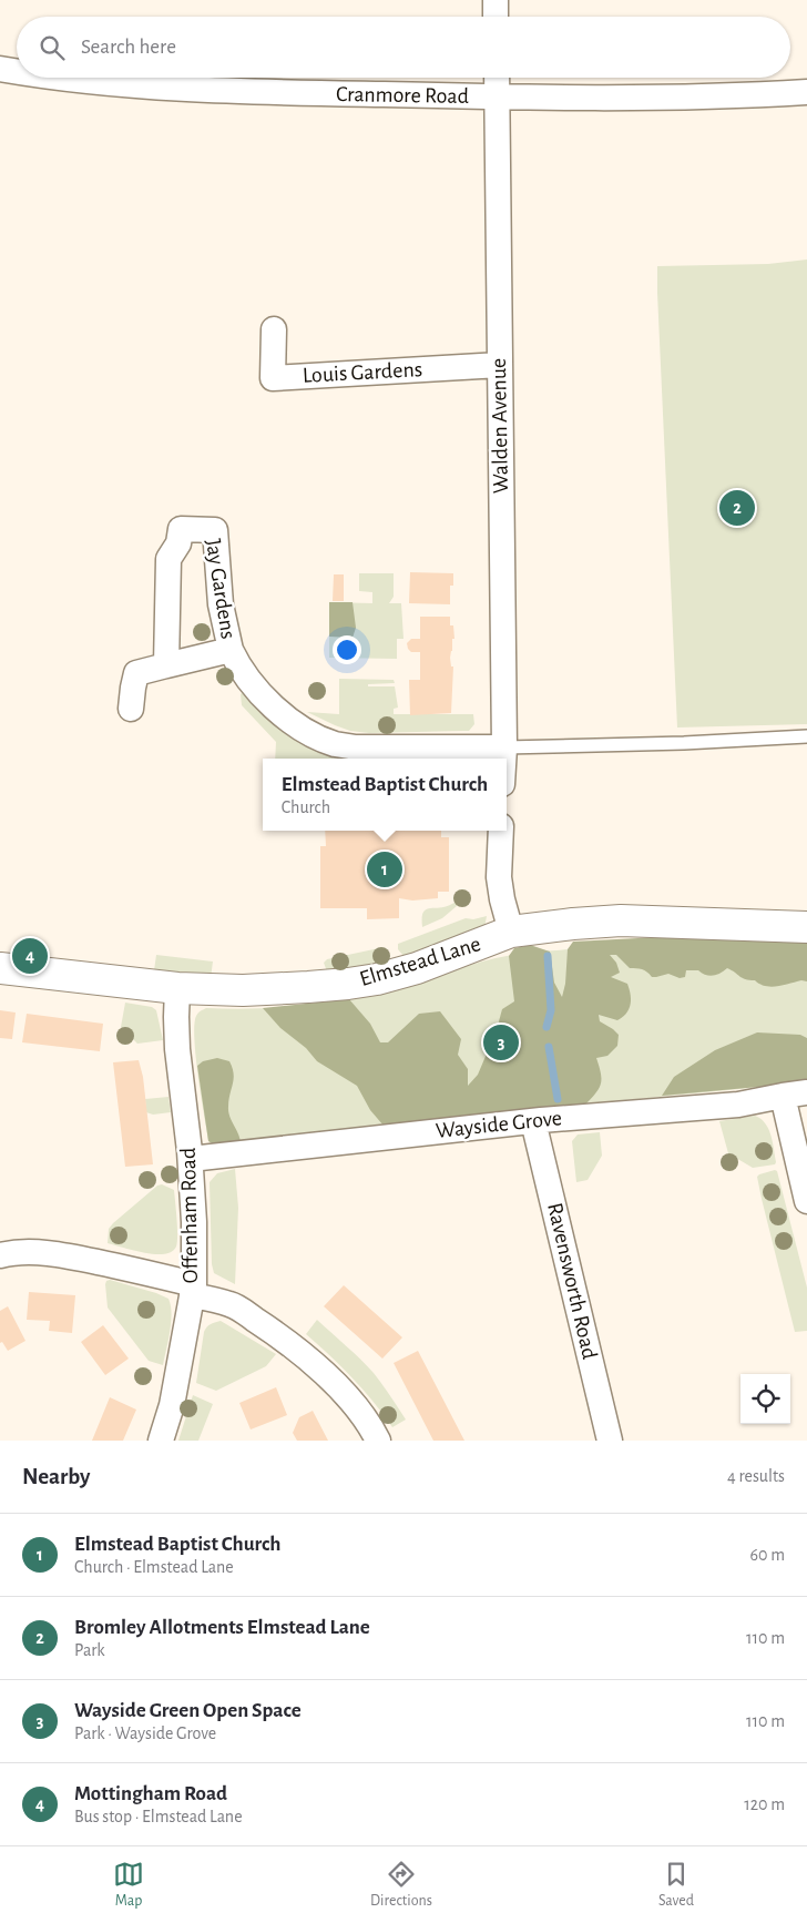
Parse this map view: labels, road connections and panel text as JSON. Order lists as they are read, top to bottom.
{
  "streets": {
    "street": [
      "Cranmore Road",
      "Louis Gardens",
      "Walden Avenue",
      "Jay Gardens",
      "Elmstead Lane",
      "Wayside Grove",
      "Offenham Road",
      "Ravensworth Road"
    ]
  },
  "crossings": [
    ["Cranmore Road", "Walden Avenue"],
    ["Louis Gardens", "Walden Avenue"],
    ["Walden Avenue", "Jay Gardens"],
    ["Elmstead Lane", "Offenham Road"],
    ["Wayside Grove", "Offenham Road"],
    ["Wayside Grove", "Ravensworth Road"]
  ],
  "page": {
    "search": "Search here",
    "pins": [
      "2",
      "1",
      "4",
      "3"
    ],
    "popup": ["Elmstead Baptist Church", "Church"],
    "heading": ["Nearby", "4 results"],
    "list": [
      {
        "mark": "1",
        "name": "Elmstead Baptist Church",
        "note": "Church · Elmstead Lane",
        "value": "60 m"
      },
      {
        "mark": "2",
        "name": "Bromley Allotments Elmstead Lane",
        "note": "Park",
        "value": "110 m"
      },
      {
        "mark": "3",
        "name": "Wayside Green Open Space",
        "note": "Park · Wayside Grove",
        "value": "110 m"
      },
      {
        "mark": "4",
        "name": "Mottingham Road",
        "note": "Bus stop · Elmstead Lane",
        "value": "120 m"
      }
    ],
    "nav": ["Map", "Directions", "Saved"]
  }
}
